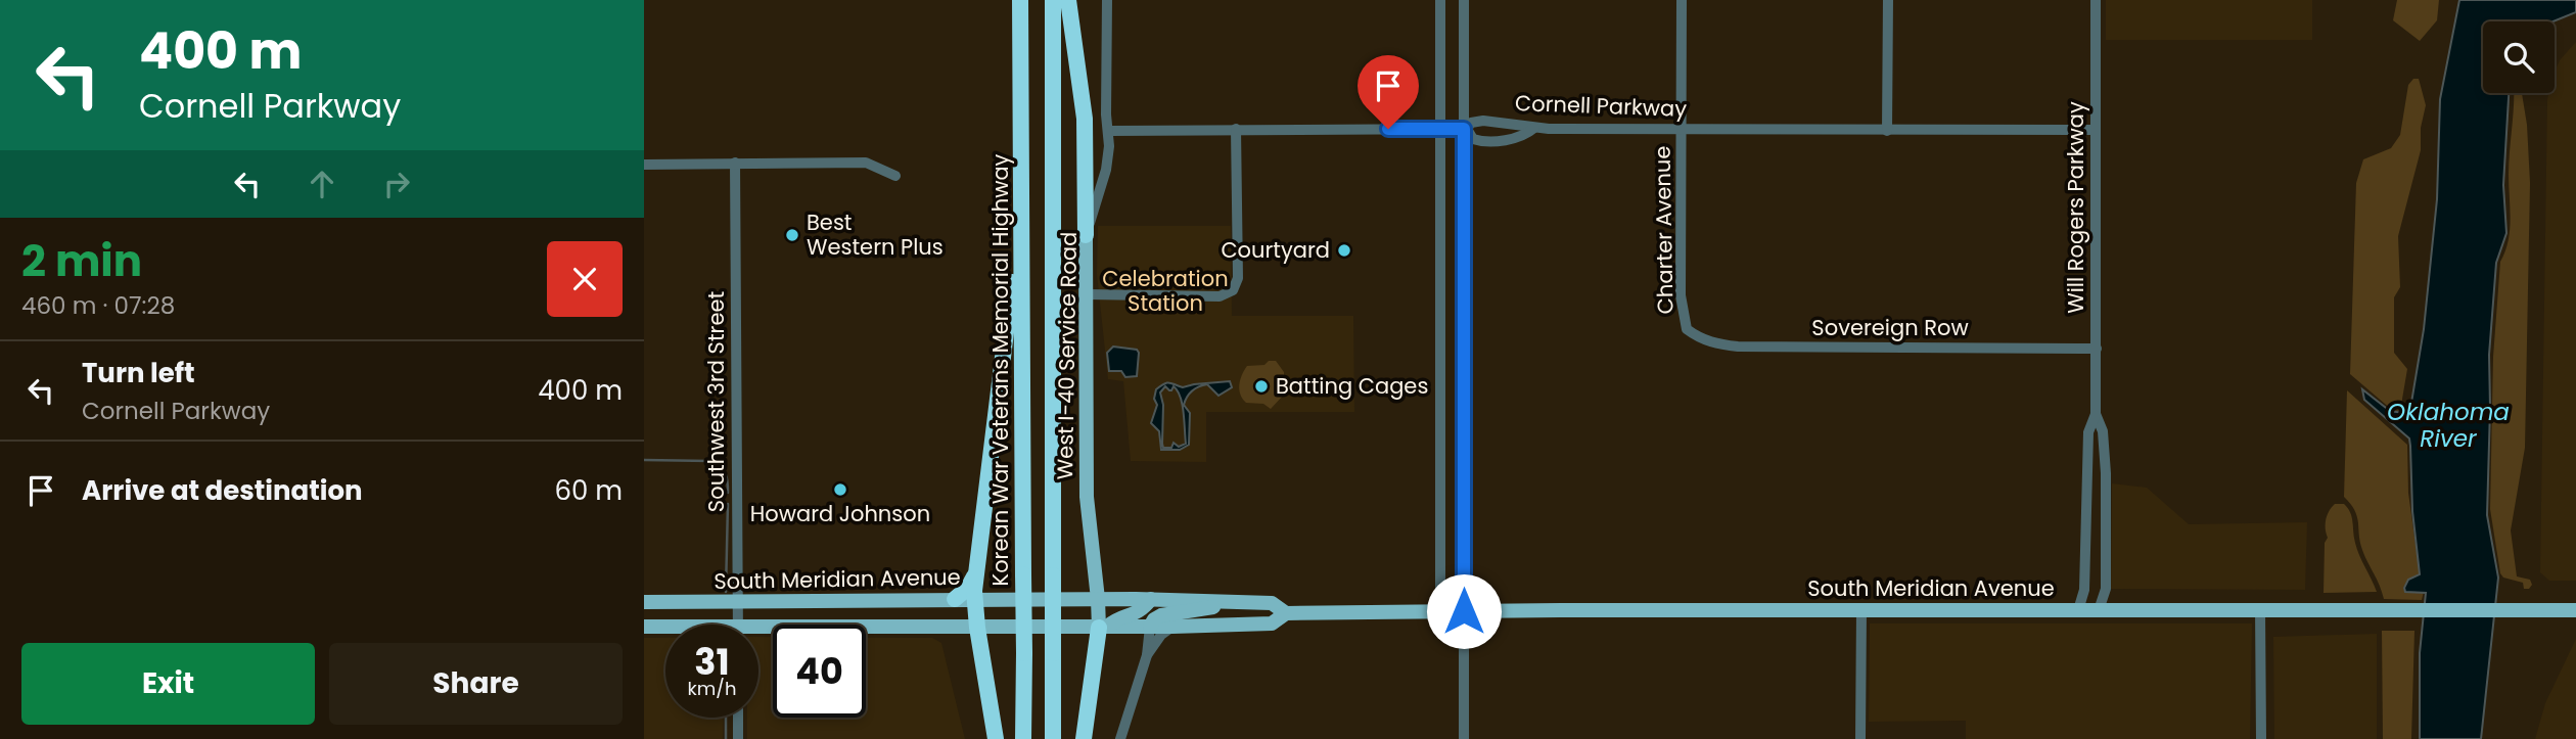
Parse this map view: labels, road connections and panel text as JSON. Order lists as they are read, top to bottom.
{
  "streets": {
    "highway": ["Korean War Veterans Memorial Highway"],
    "main road": ["West I-40 Service Road", "South Meridian Avenue"],
    "street": [
      "Cornell Parkway",
      "Will Rogers Parkway",
      "Charter Avenue",
      "Sovereign Row",
      "Southwest 3rd Street"
    ]
  },
  "crossings": [
    ["Cornell Parkway", "Will Rogers Parkway"],
    ["Cornell Parkway", "Charter Avenue"],
    ["Cornell Parkway", "West I-40 Service Road"],
    ["Will Rogers Parkway", "Sovereign Row"],
    ["Will Rogers Parkway", "South Meridian Avenue"],
    ["Charter Avenue", "Sovereign Row"],
    ["West I-40 Service Road", "South Meridian Avenue"],
    ["Southwest 3rd Street", "South Meridian Avenue"]
  ],
  "water": ["Oklahoma River"],
  "parks": ["Celebration Station"],
  "places": [
    "Best Western Plus",
    "Courtyard",
    "Batting Cages",
    "Howard Johnson"
  ],
  "page": {
    "turn": ["400 m", "Cornell Parkway"],
    "heading": ["2 min", "460 m · 07:28"],
    "list": [
      {
        "name": "Turn left",
        "note": "Cornell Parkway",
        "value": "400 m"
      },
      {
        "name": "Arrive at destination",
        "value": "60 m"
      }
    ],
    "speed": "31 km/h",
    "limit": "40",
    "buttons": ["Exit", "Share"]
  }
}
